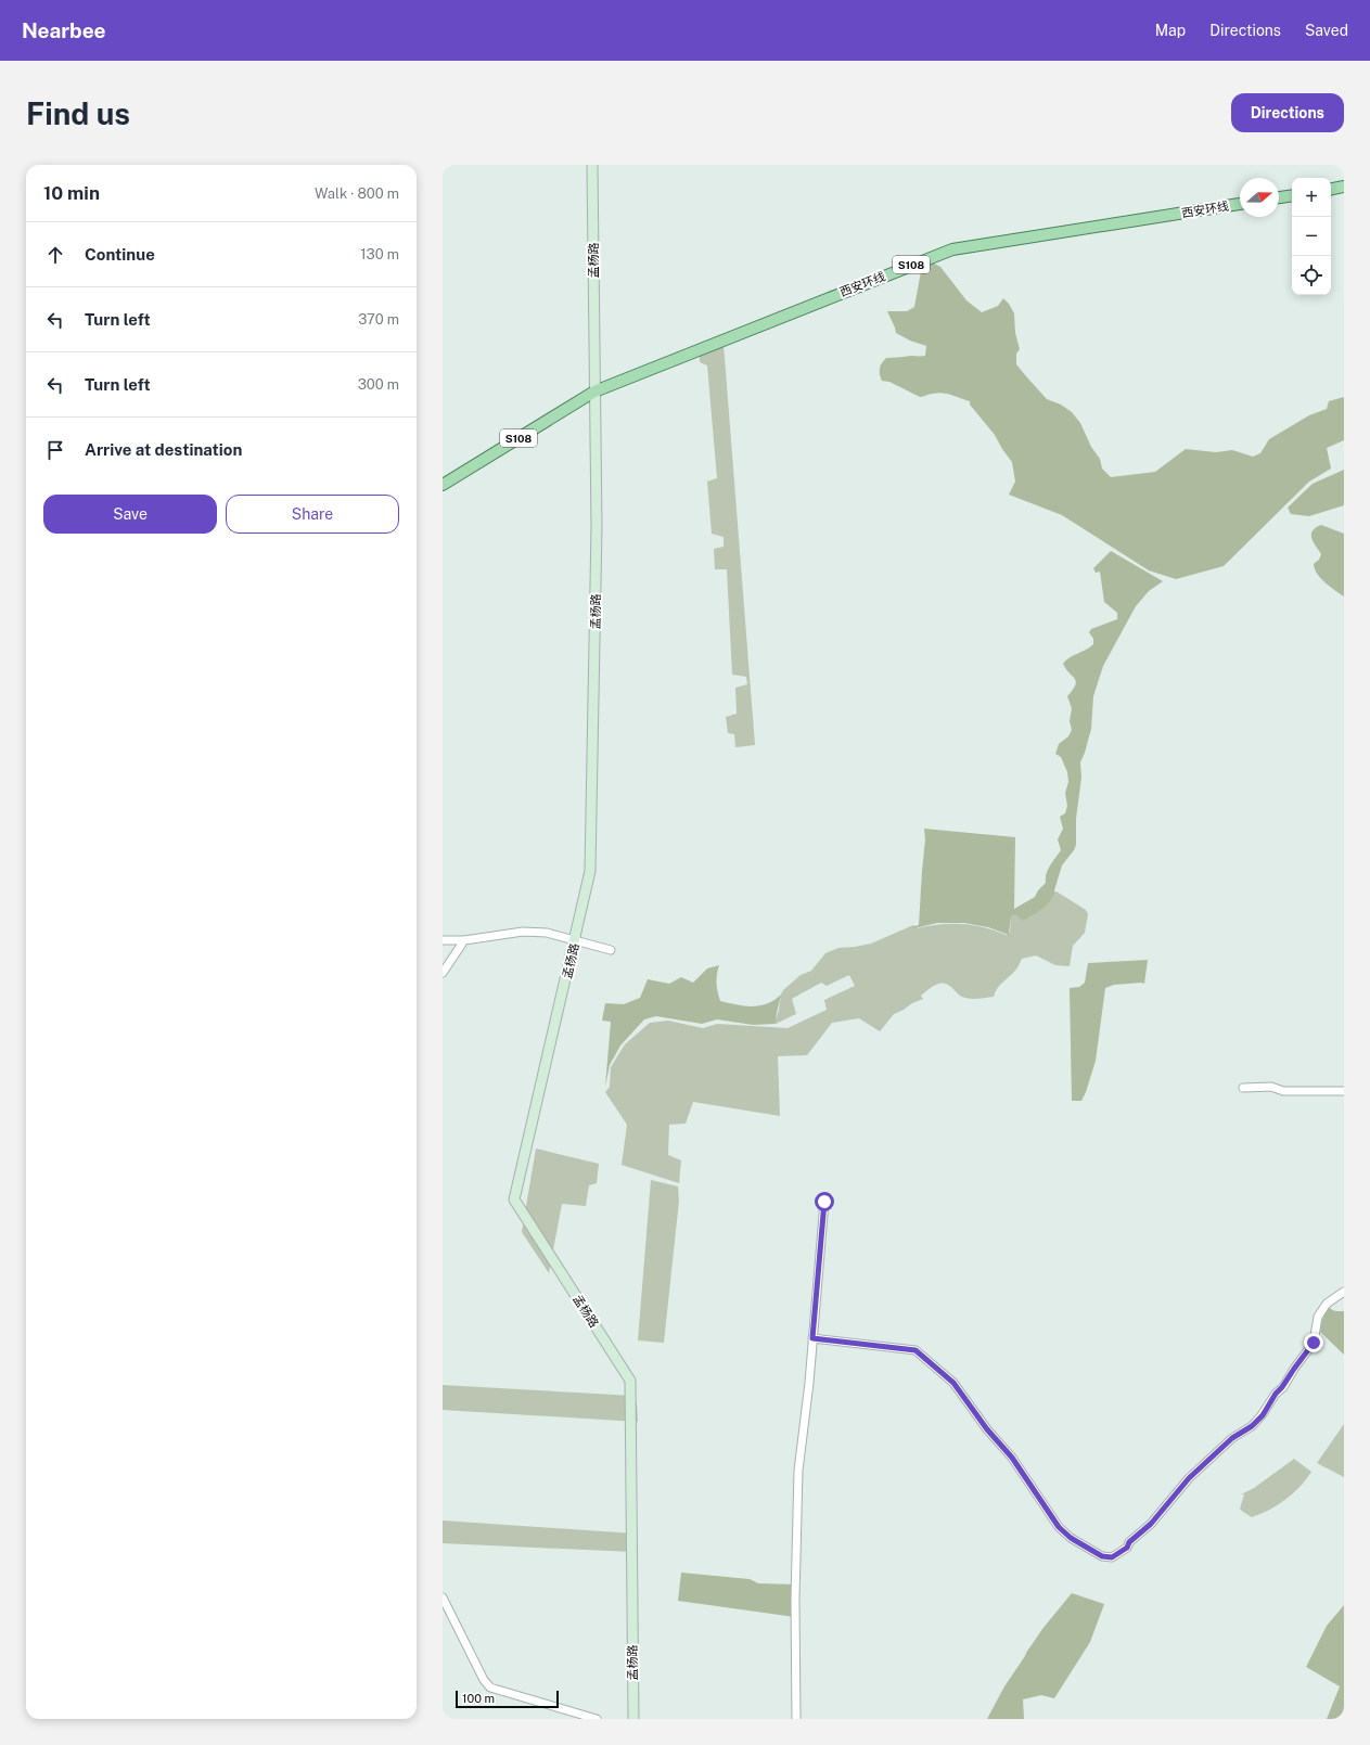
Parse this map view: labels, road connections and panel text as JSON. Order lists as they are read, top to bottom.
{
  "streets": {
    "main road": ["西安环线", "孟杨路", "S108"]
  },
  "crossings": [
    ["西安环线", "孟杨路"],
    ["西安环线", "S108"],
    ["孟杨路", "S108"]
  ],
  "scale_bar": "100 m",
  "north": "right",
  "page": {
    "header": "Nearbee",
    "nav": ["Map", "Directions", "Saved"],
    "buttons": [
      "Directions",
      ["Save", "Share"]
    ],
    "title": "Find us",
    "heading": ["10 min", "Walk · 800 m"],
    "map_buttons": ["+", "−"],
    "list": [
      ["Continue", "130 m"],
      ["Turn left", "370 m"],
      ["Turn left", "300 m"],
      "Arrive at destination"
    ],
    "scale": "100 m"
  }
}
